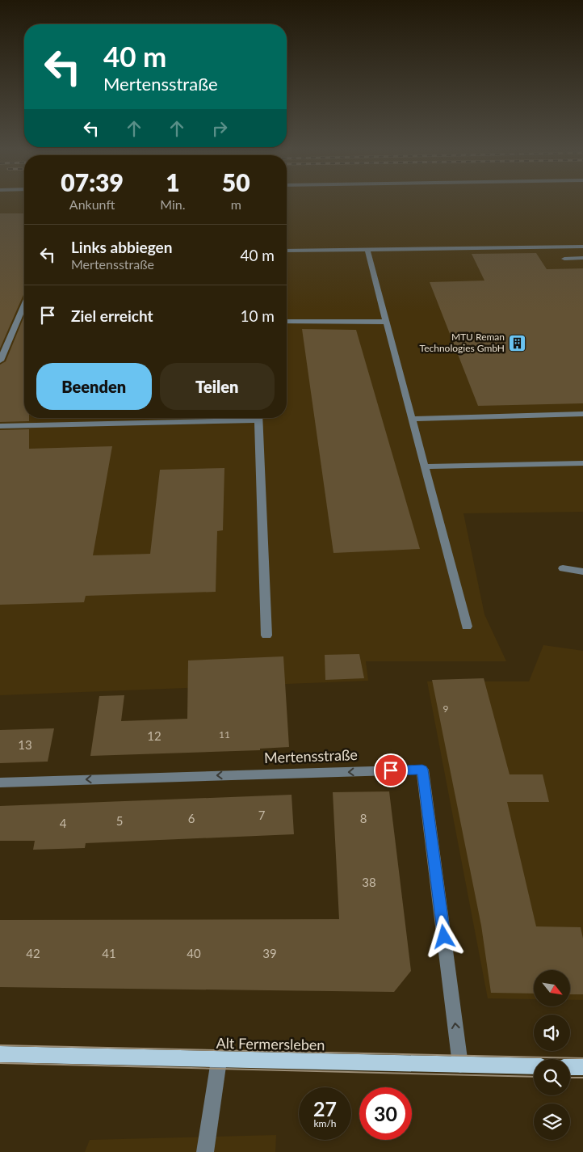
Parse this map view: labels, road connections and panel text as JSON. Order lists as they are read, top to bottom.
{
  "streets": {
    "main road": ["Alt Fermersleben"],
    "street": ["Mertensstraße"]
  },
  "crossings": [
    ["Mertensstraße", "Alt Fermersleben"]
  ],
  "places": {
    "building": ["MTU Reman Technologies GmbH"]
  },
  "house_numbers": [
    "9",
    "11",
    "12",
    "13",
    "7",
    "6",
    "8",
    "5",
    "4",
    "38",
    "42",
    "41",
    "40",
    "39"
  ],
  "north": "bottom right",
  "page": {
    "turn": ["40 m", "Mertensstraße"],
    "eta": [
      "07:39",
      "Ankunft",
      "1",
      "Min.",
      "50",
      "m"
    ],
    "list": [
      {
        "name": "Links abbiegen",
        "note": "Mertensstraße",
        "value": "40 m"
      },
      {
        "name": "Ziel erreicht",
        "value": "10 m"
      }
    ],
    "buttons": ["Beenden", "Teilen"],
    "speed": "27 km/h",
    "limit": "30"
  }
}
